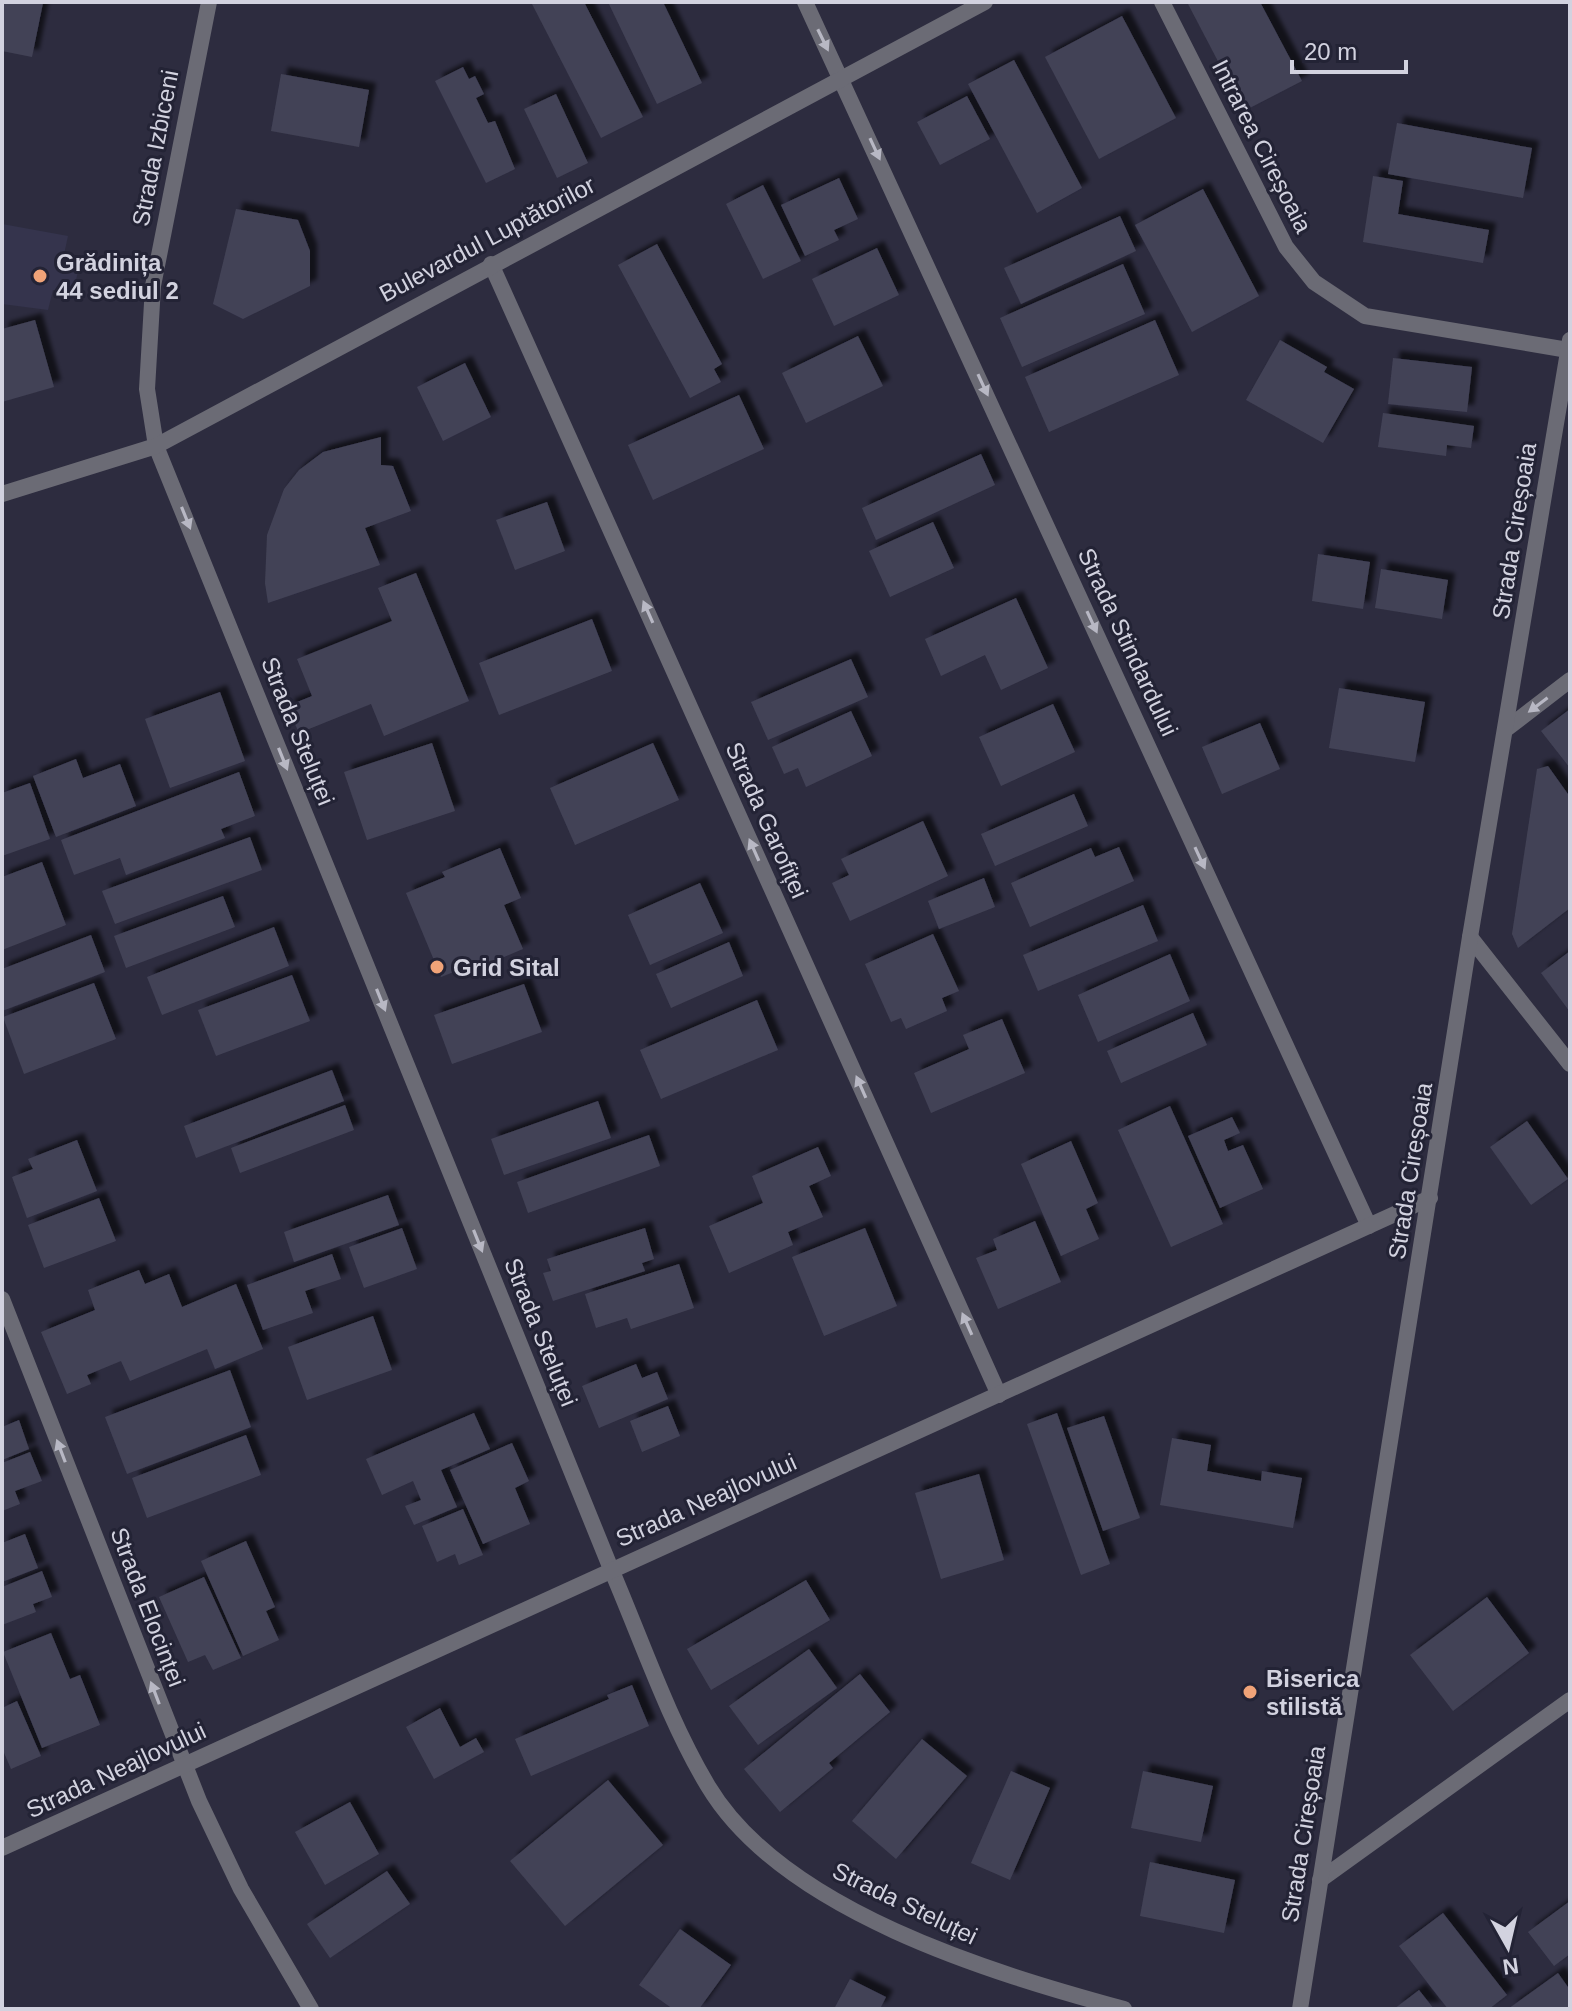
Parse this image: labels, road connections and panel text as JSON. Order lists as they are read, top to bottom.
{
  "streets": {
    "street": [
      "Intrarea Cireșoaia",
      "Strada Izbiceni",
      "Bulevardul Luptătorilor",
      "Strada Cireșoaia",
      "Strada Stindardului",
      "Strada Steluței",
      "Strada Garofiței",
      "Strada Neajlovului",
      "Strada Elocinței"
    ]
  },
  "crossings": [
    ["Intrarea Cireșoaia", "Strada Cireșoaia"],
    ["Strada Izbiceni", "Bulevardul Luptătorilor"],
    ["Strada Izbiceni", "Strada Steluței"],
    ["Bulevardul Luptătorilor", "Strada Stindardului"],
    ["Bulevardul Luptătorilor", "Strada Steluței"],
    ["Bulevardul Luptătorilor", "Strada Garofiței"],
    ["Strada Cireșoaia", "Strada Neajlovului"],
    ["Strada Stindardului", "Strada Neajlovului"],
    ["Strada Steluței", "Strada Neajlovului"],
    ["Strada Garofiței", "Strada Neajlovului"],
    ["Strada Neajlovului", "Strada Elocinței"]
  ],
  "one_way": [
    "Strada Stindardului",
    "Strada Steluței",
    "Strada Garofiței",
    "Strada Elocinței"
  ],
  "places": ["Grădinița 44 sediul 2", "Grid Sital", "Biserica stilistă"],
  "scale_bar": "20 m",
  "north": "bottom"
}
